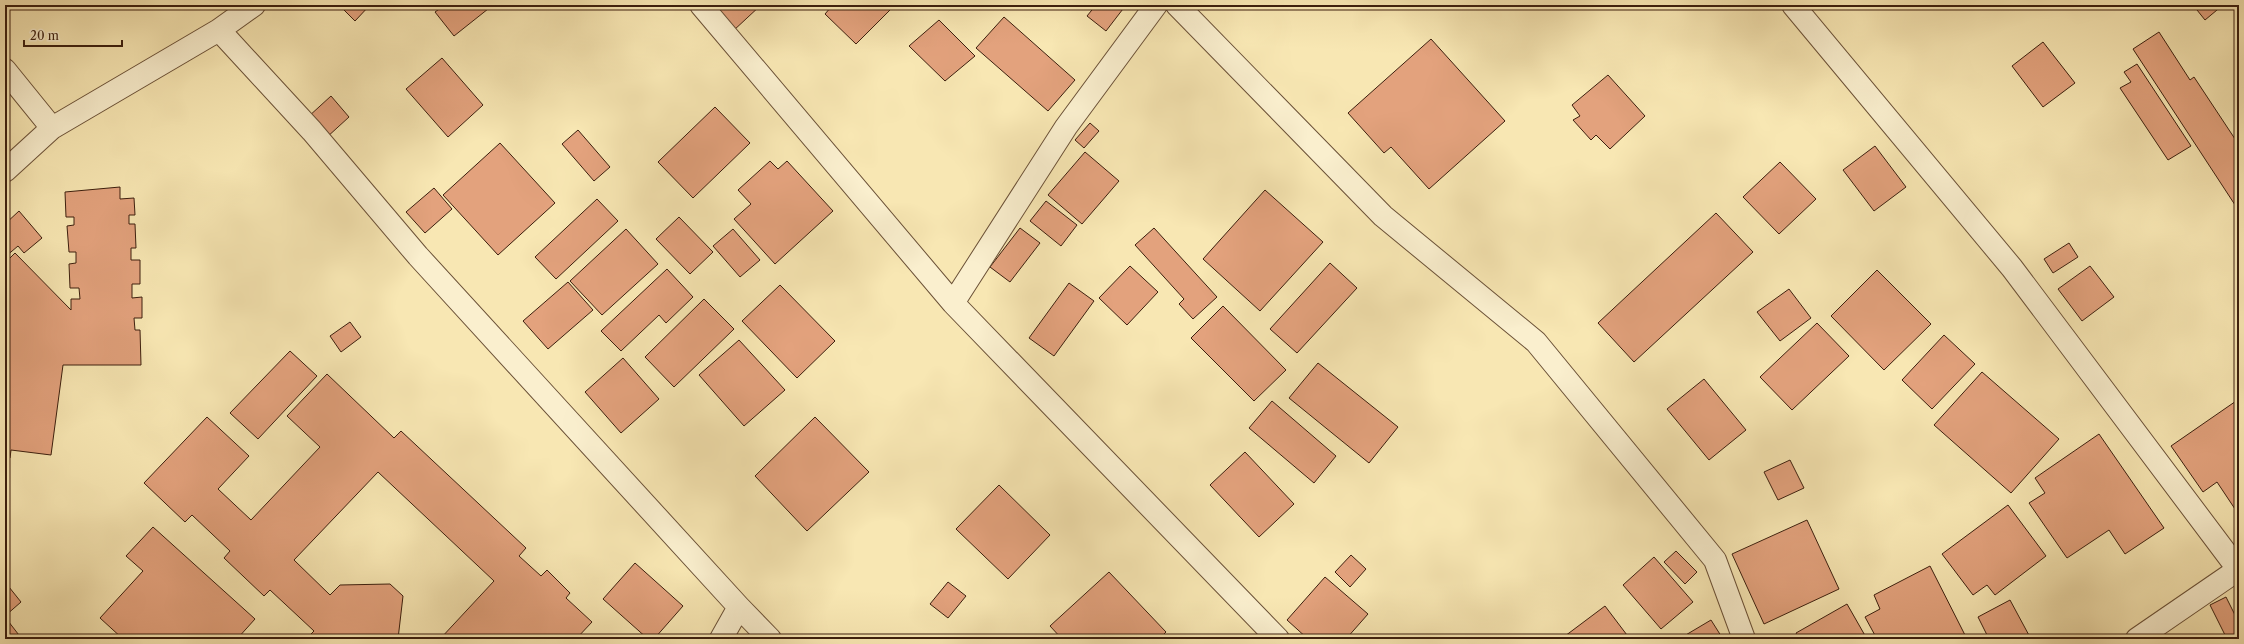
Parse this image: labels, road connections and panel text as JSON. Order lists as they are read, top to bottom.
{
  "scale_bar": "20 m"
}
